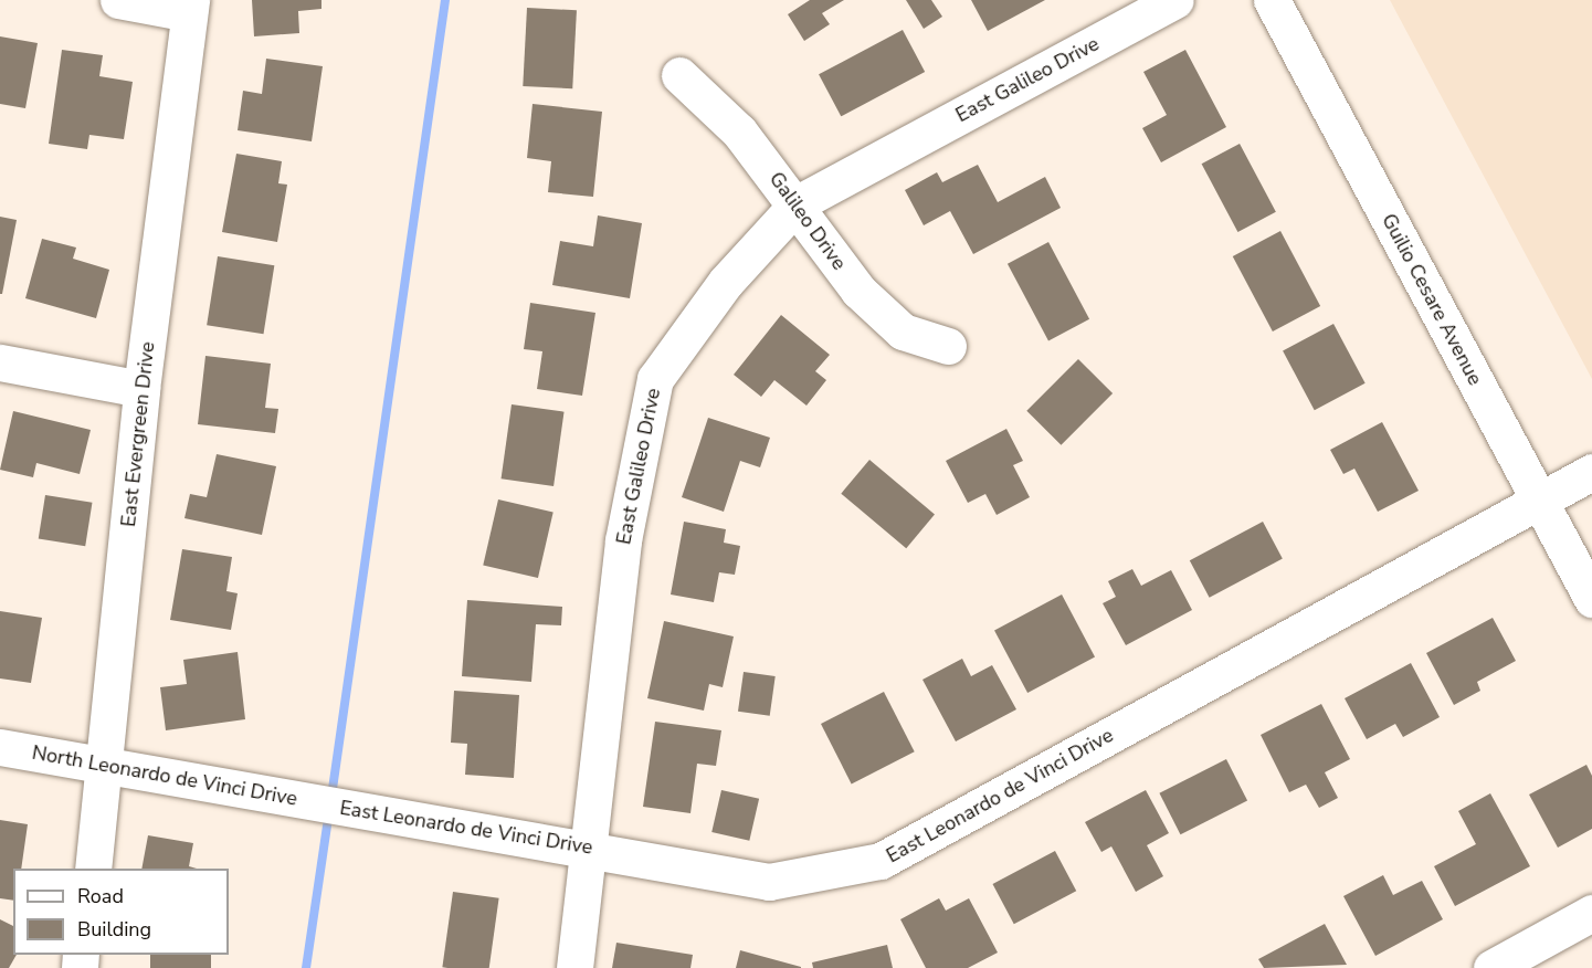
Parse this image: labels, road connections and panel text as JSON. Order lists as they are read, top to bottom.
{
  "streets": {
    "street": [
      "East Galileo Drive",
      "Galileo Drive",
      "Guilio Cesare Avenue",
      "East Evergreen Drive",
      "North Leonardo de Vinci Drive",
      "East Leonardo de Vinci Drive"
    ]
  },
  "crossings": [
    ["East Galileo Drive", "Galileo Drive"],
    ["East Galileo Drive", "East Leonardo de Vinci Drive"],
    ["Guilio Cesare Avenue", "East Leonardo de Vinci Drive"],
    ["East Evergreen Drive", "North Leonardo de Vinci Drive"],
    ["North Leonardo de Vinci Drive", "East Leonardo de Vinci Drive"]
  ],
  "legend": ["Road", "Building"]
}
